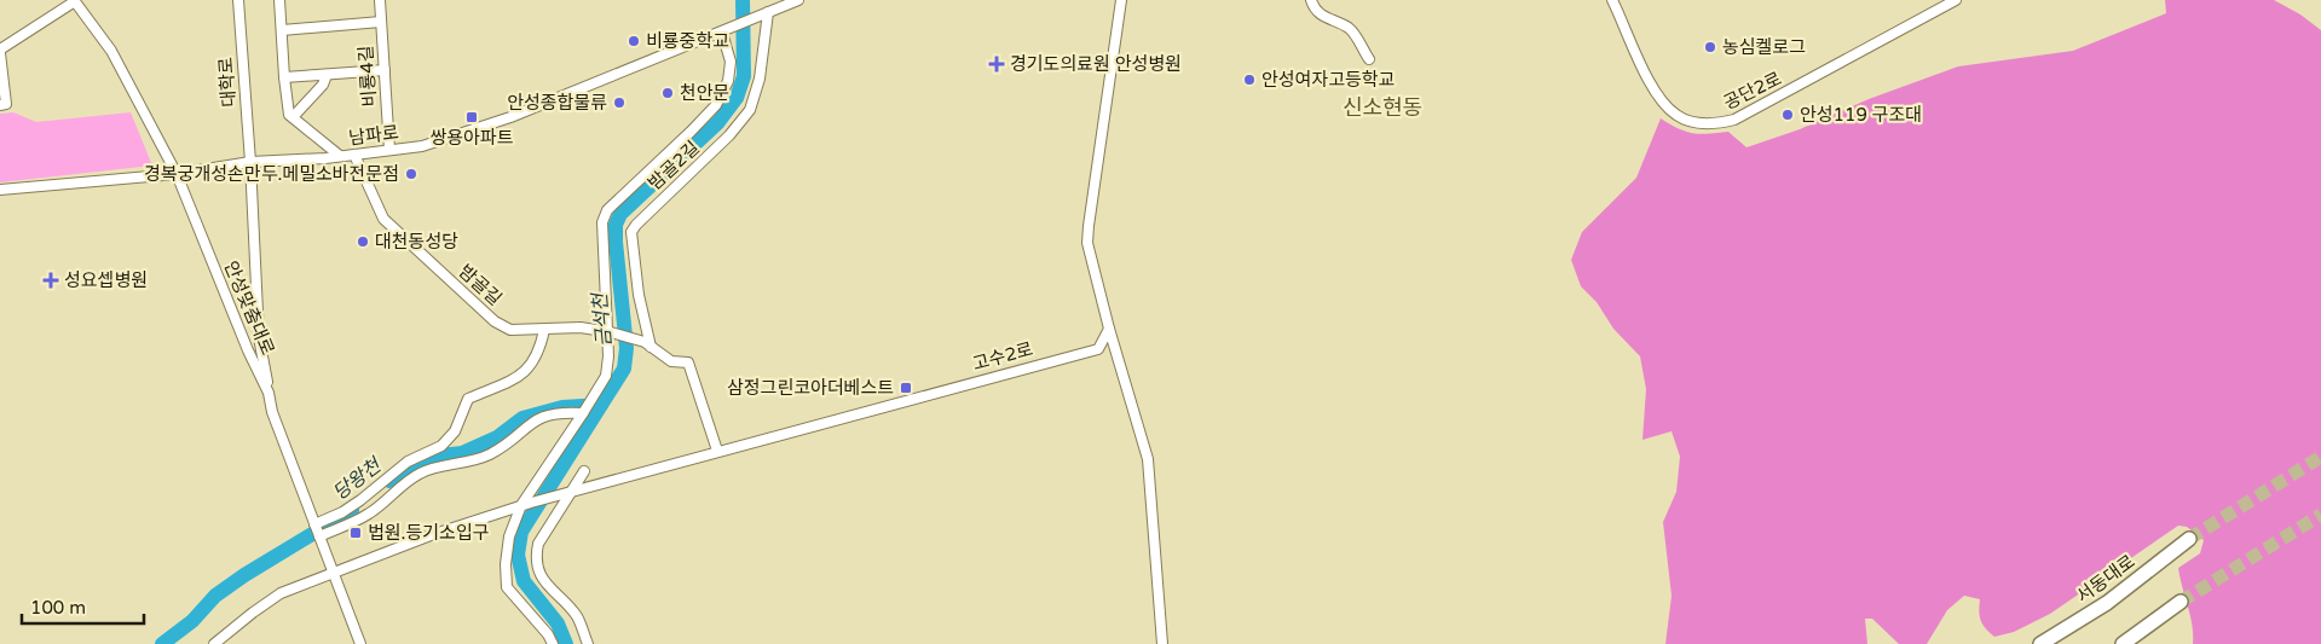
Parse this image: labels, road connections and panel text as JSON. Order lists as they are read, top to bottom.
{
  "streets": {
    "highway": ["서동대로"],
    "street": [
      "비룡4길",
      "대학로",
      "공단2로",
      "남파로",
      "밤골2길",
      "밤골길",
      "안성맞춤대로",
      "고수2로"
    ]
  },
  "crossings": [
    ["비룡4길", "남파로"],
    ["대학로", "남파로"],
    ["대학로", "안성맞춤대로"],
    ["남파로", "밤골2길"],
    ["남파로", "밤골길"],
    ["남파로", "안성맞춤대로"],
    ["밤골2길", "밤골길"],
    ["밤골길", "고수2로"],
    ["안성맞춤대로", "고수2로"]
  ],
  "districts": ["신소현동"],
  "water": ["금석천", "당왕천"],
  "places": {
    "other": [
      "비룡중학교",
      "농심켈로그",
      "안성여자고등학교",
      "천안문",
      "안성종합물류",
      "안성119 구조대",
      "경복궁개성손만두.메밀소바전문점",
      "대천동성당"
    ],
    "health": ["경기도의료원 안성병원", "성요셉병원"],
    "transit": ["쌍용아파트", "삼정그린코아더베스트", "법원.등기소입구"]
  },
  "scale_bar": "100 m"
}
